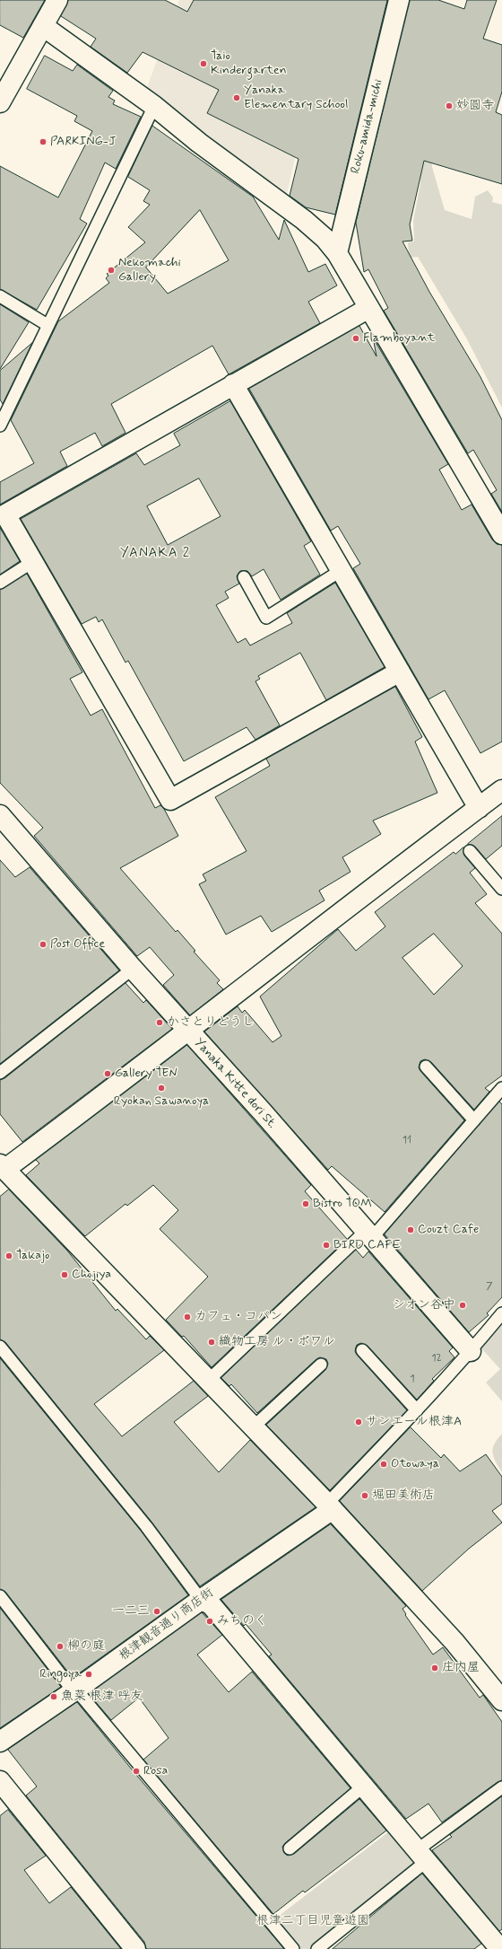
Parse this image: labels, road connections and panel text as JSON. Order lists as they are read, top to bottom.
{
  "streets": {
    "street": ["Roku-amida-michi", "Yanaka Kitte dori St.", "根津観音通り商店街"]
  },
  "districts": ["YANAKA 2"],
  "parks": ["根津二丁目児童遊園"],
  "places": [
    "Taio Kindergarten",
    "Yanaka Elementary School",
    "妙圓寺",
    "PARKING-J",
    "Nekomachi Gallery",
    "Flamboyant",
    "Post Office",
    "かさとりどうし",
    "Gallery TEN",
    "Ryokan Sawanoya",
    "Bistro TOM",
    "Couzt Cafe",
    "BIRD CAFE",
    "Takajo",
    "Chojiya",
    "シオン谷中",
    "カフェ・コパン",
    "織物工房 ル・ポワル",
    "サンエール根津A",
    "Otowaya",
    "堀田美術店",
    "一二三",
    "みちのく",
    "柳の庭",
    "庄内屋",
    "Ringoya",
    "魚菜 根津 呼友",
    "Rosa"
  ],
  "house_numbers": [
    "11",
    "7",
    "12",
    "1"
  ]
}
